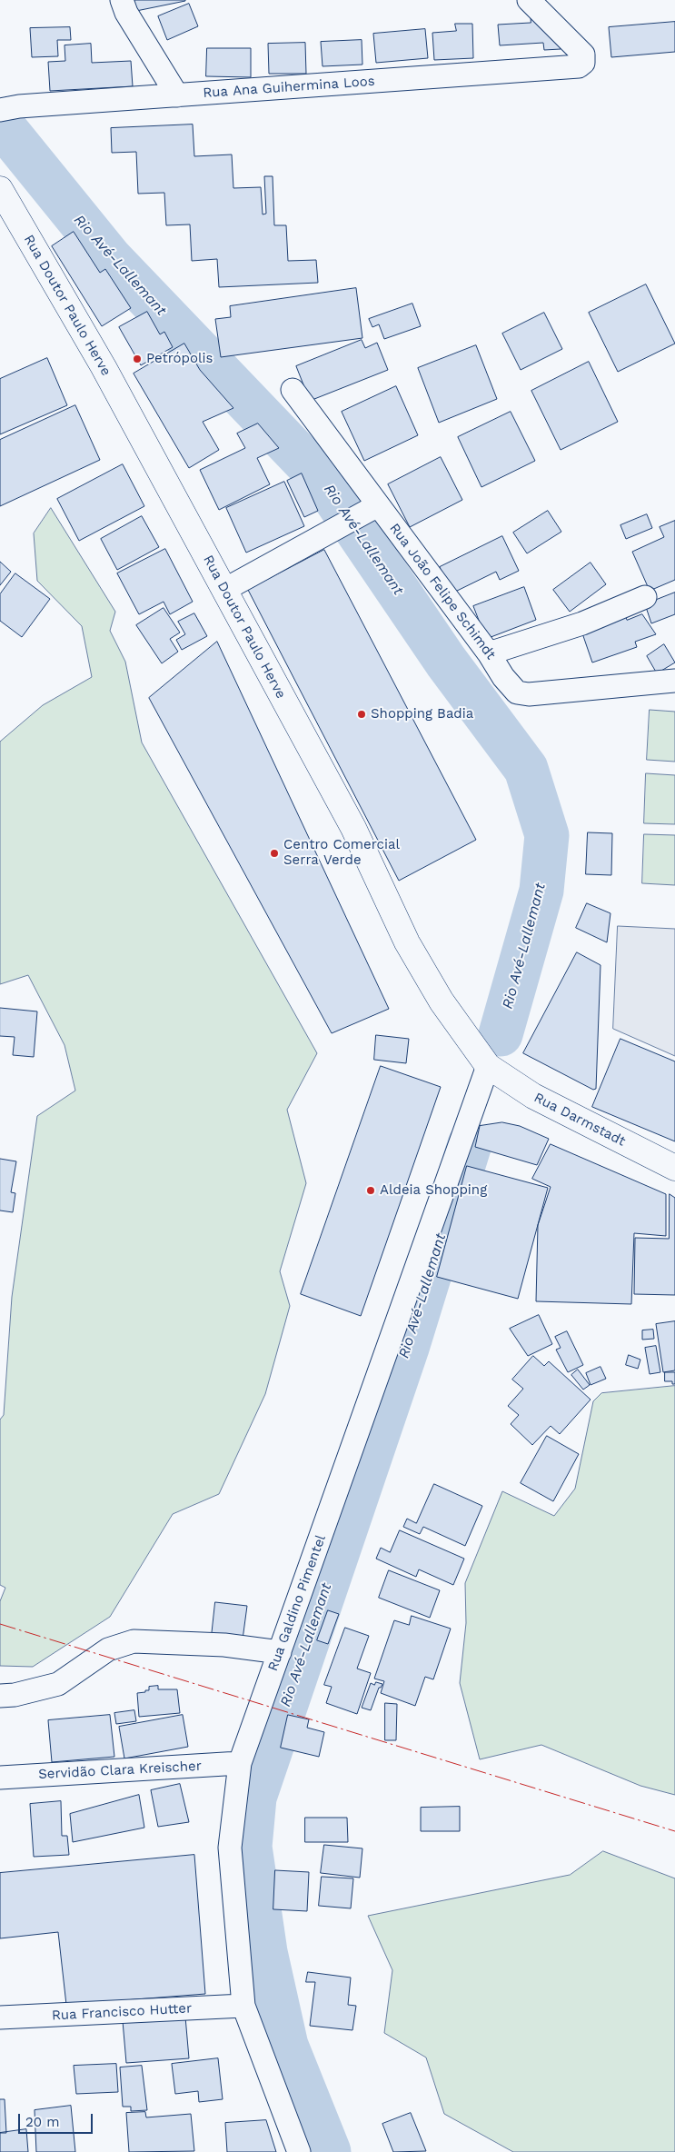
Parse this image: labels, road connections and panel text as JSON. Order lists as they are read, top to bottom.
{
  "streets": {
    "main road": ["Rua Doutor Paulo Herve", "Rua Darmstadt"],
    "street": [
      "Rua Ana Guihermina Loos",
      "Rua João Felipe Schimdt",
      "Rua Galdino Pimentel",
      "Servidão Clara Kreischer",
      "Rua Francisco Hutter"
    ]
  },
  "crossings": [
    ["Rua Doutor Paulo Herve", "Rua Darmstadt"],
    ["Rua Doutor Paulo Herve", "Rua Galdino Pimentel"],
    ["Rua Darmstadt", "Rua Galdino Pimentel"],
    ["Rua Galdino Pimentel", "Servidão Clara Kreischer"],
    ["Rua Galdino Pimentel", "Rua Francisco Hutter"]
  ],
  "water": ["Rio Avé‐Lallemant"],
  "places": [
    "Petrópolis",
    "Shopping Badia",
    "Centro Comercial Serra Verde",
    "Aldeia Shopping"
  ],
  "scale_bar": "20 m"
}
